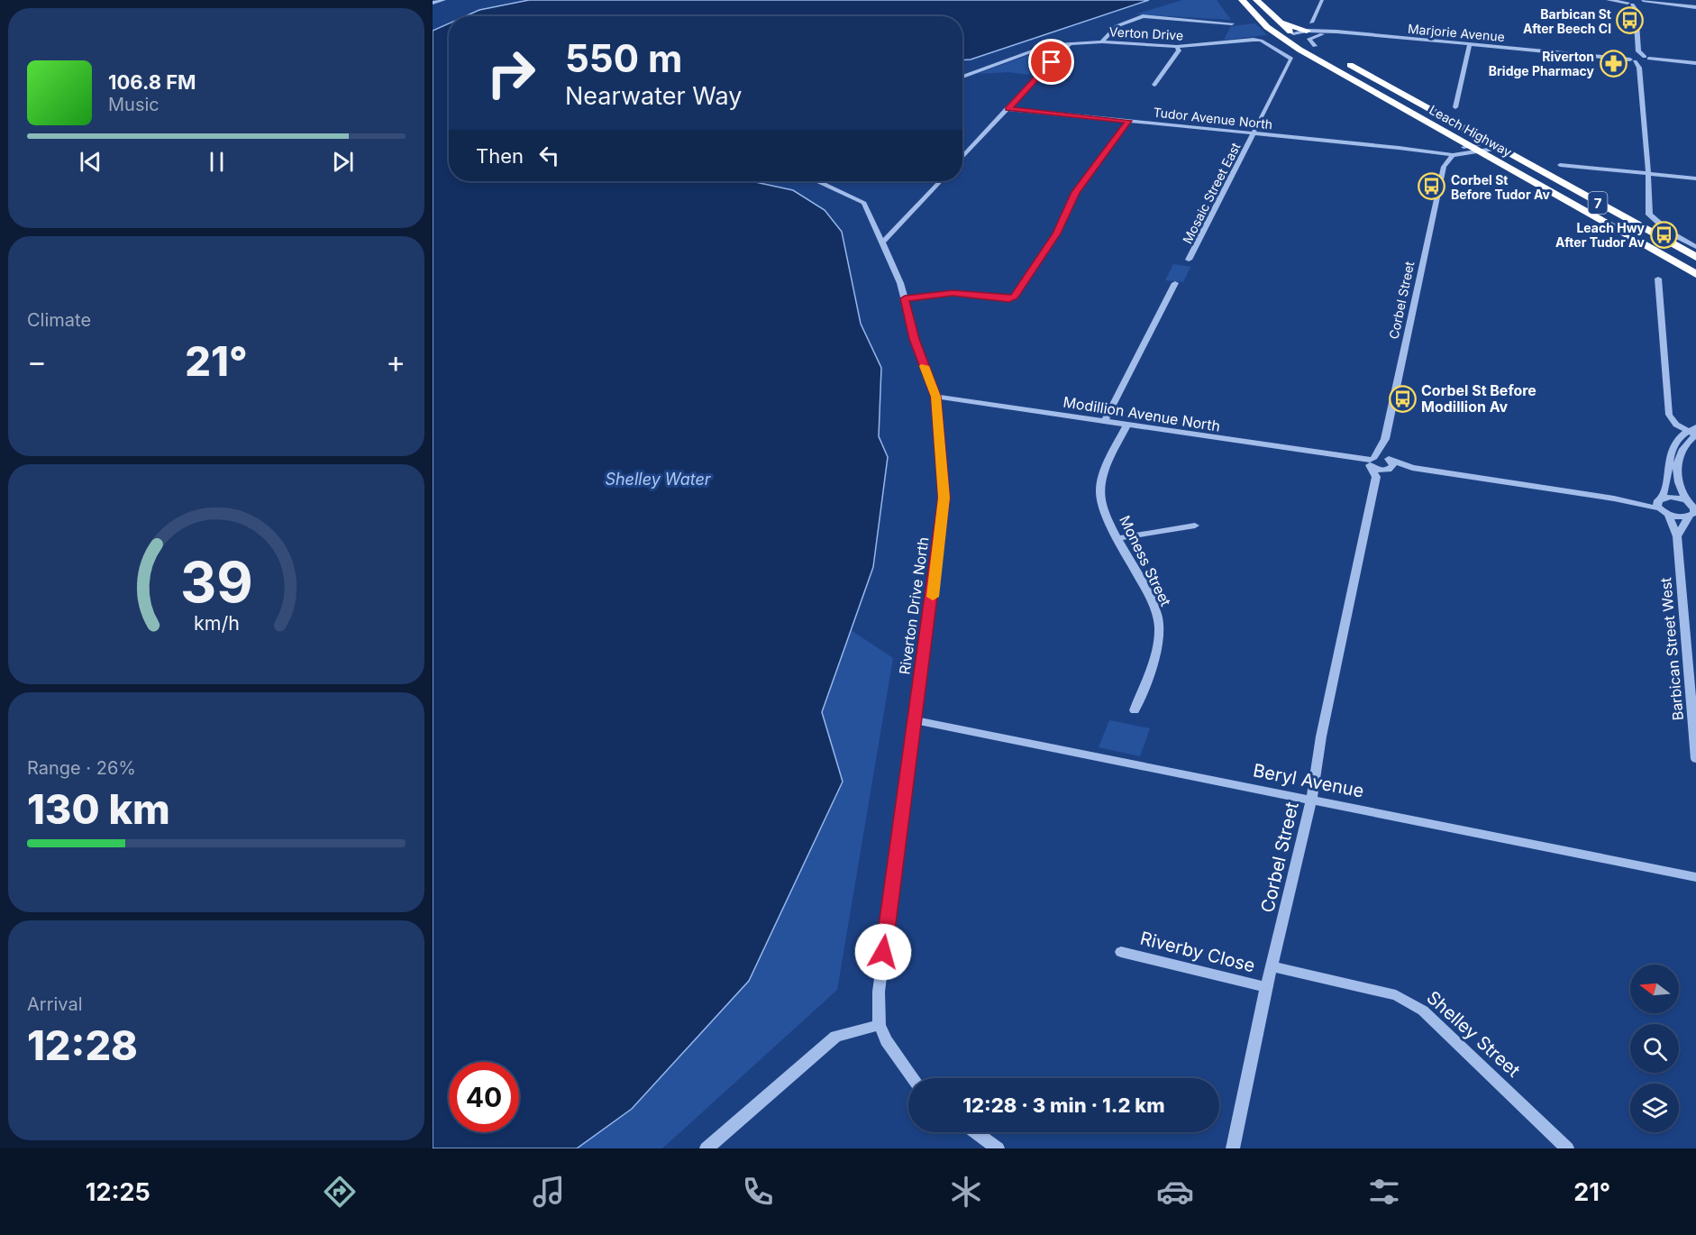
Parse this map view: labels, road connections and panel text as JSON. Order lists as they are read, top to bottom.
{
  "streets": {
    "highway": ["Leach Highway", "7"],
    "street": [
      "Marjorie Avenue",
      "Verton Drive",
      "Tudor Avenue North",
      "Mosaic Street East",
      "Corbel Street",
      "Modillion Avenue North",
      "Moness Street",
      "Riverton Drive North",
      "Barbican Street West",
      "Beryl Avenue",
      "Riverby Close",
      "Shelley Street"
    ]
  },
  "crossings": [
    ["Verton Drive", "Mosaic Street East"],
    ["Tudor Avenue North", "Leach Highway"],
    ["Tudor Avenue North", "Mosaic Street East"],
    ["Tudor Avenue North", "Corbel Street"],
    ["Corbel Street", "Modillion Avenue North"],
    ["Corbel Street", "Beryl Avenue"],
    ["Corbel Street", "Riverby Close"],
    ["Corbel Street", "Shelley Street"],
    ["Modillion Avenue North", "Moness Street"],
    ["Modillion Avenue North", "Riverton Drive North"],
    ["Riverton Drive North", "Beryl Avenue"]
  ],
  "water": ["Shelley Water"],
  "places": {
    "bus stop": [
      "Barbican St After Beech Cl",
      "Corbel St Before Tudor Av",
      "Leach Hwy After Tudor Av",
      "Corbel St Before Modillion Av"
    ],
    "pharmacy": ["Riverton Bridge Pharmacy"]
  },
  "north": "left",
  "page": {
    "turn": ["550 m", "Nearwater Way"],
    "song": ["106.8 FM", "Music"],
    "then": "Then",
    "tile": [
      "Climate",
      ["Range · 26%", "130 km"],
      ["Arrival", "12:28"]
    ],
    "heat": ["−", "21°", "+"],
    "limit": "40",
    "trip": "12:28 · 3 min · 1.2 km",
    "tabs": ["12:25", "21°"],
    "gauge": ["39", "km/h"]
  }
}
